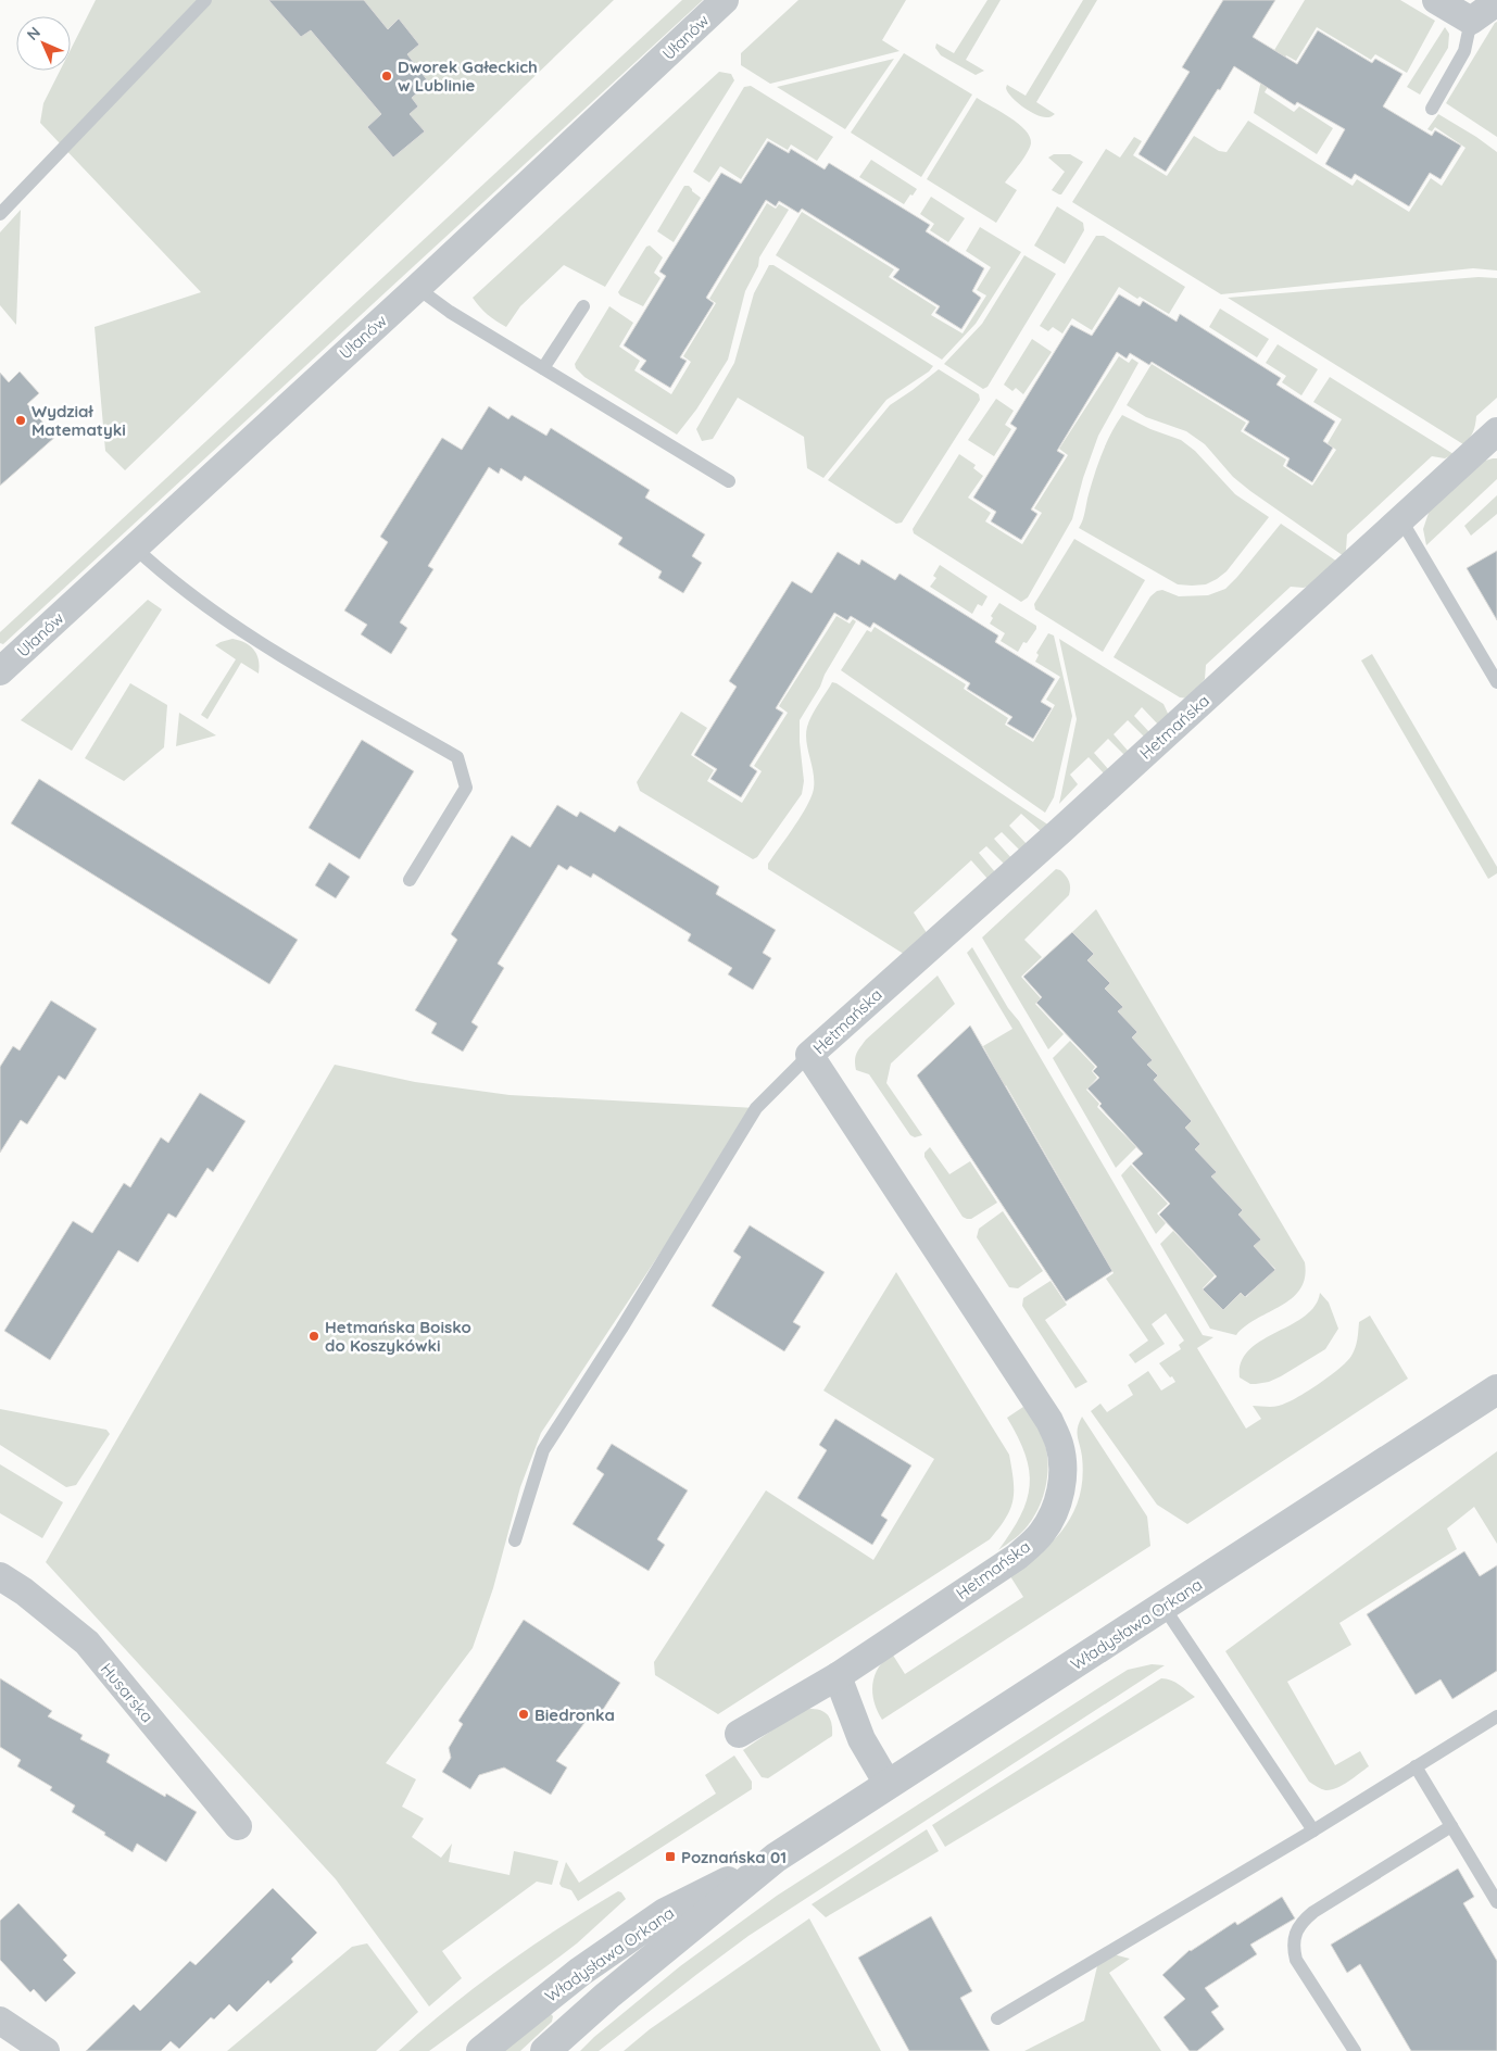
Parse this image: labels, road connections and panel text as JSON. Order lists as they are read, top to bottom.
{
  "streets": {
    "street": [
      "Ułanów",
      "Hetmańska",
      "Władysława Orkana",
      "Husarska"
    ]
  },
  "places": {
    "other": [
      "Dworek Gałeckich w Lublinie",
      "Wydział Matematyki",
      "Hetmańska Boisko do Koszykówki",
      "Biedronka"
    ],
    "transit": ["Poznańska 01"]
  },
  "north": "top left"
}
